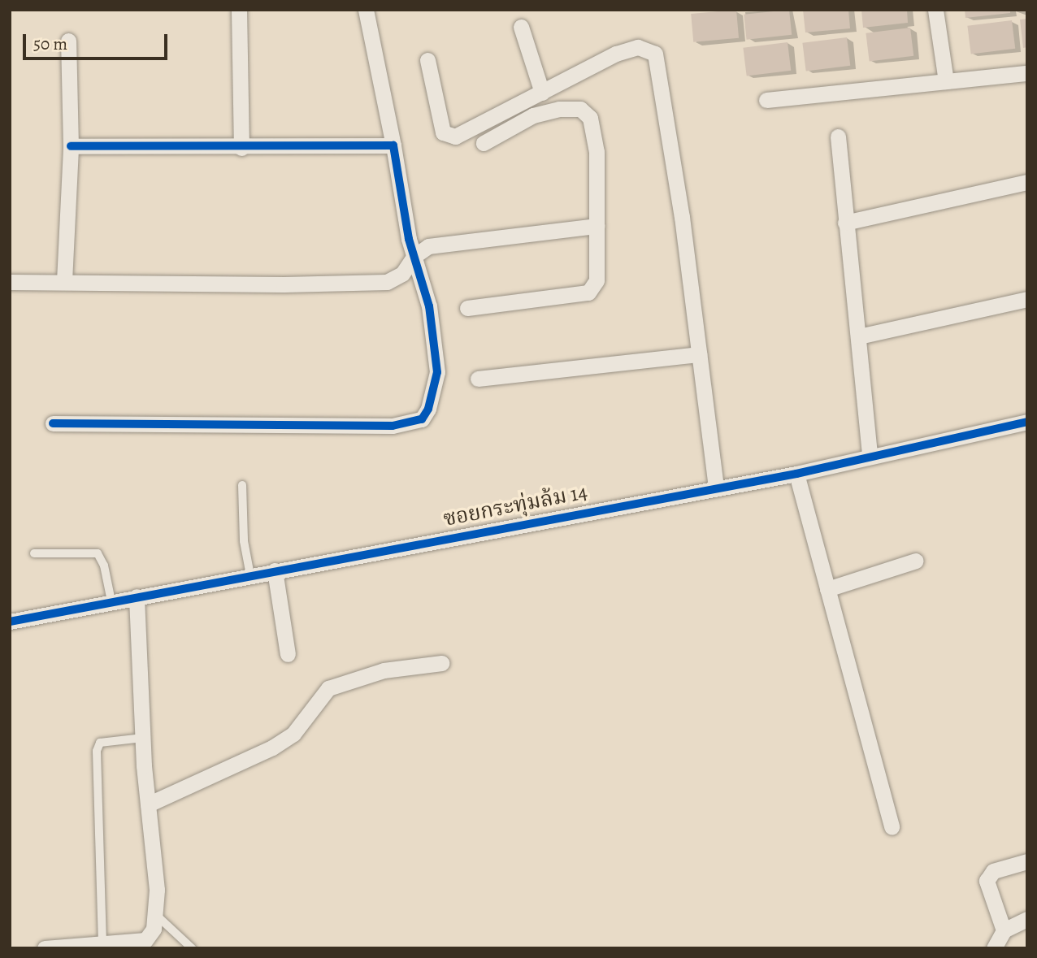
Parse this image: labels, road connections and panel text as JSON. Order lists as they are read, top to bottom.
{
  "streets": {
    "street": ["ซอยกระทุ่มล้ม 14"]
  },
  "scale_bar": "50 m"
}
